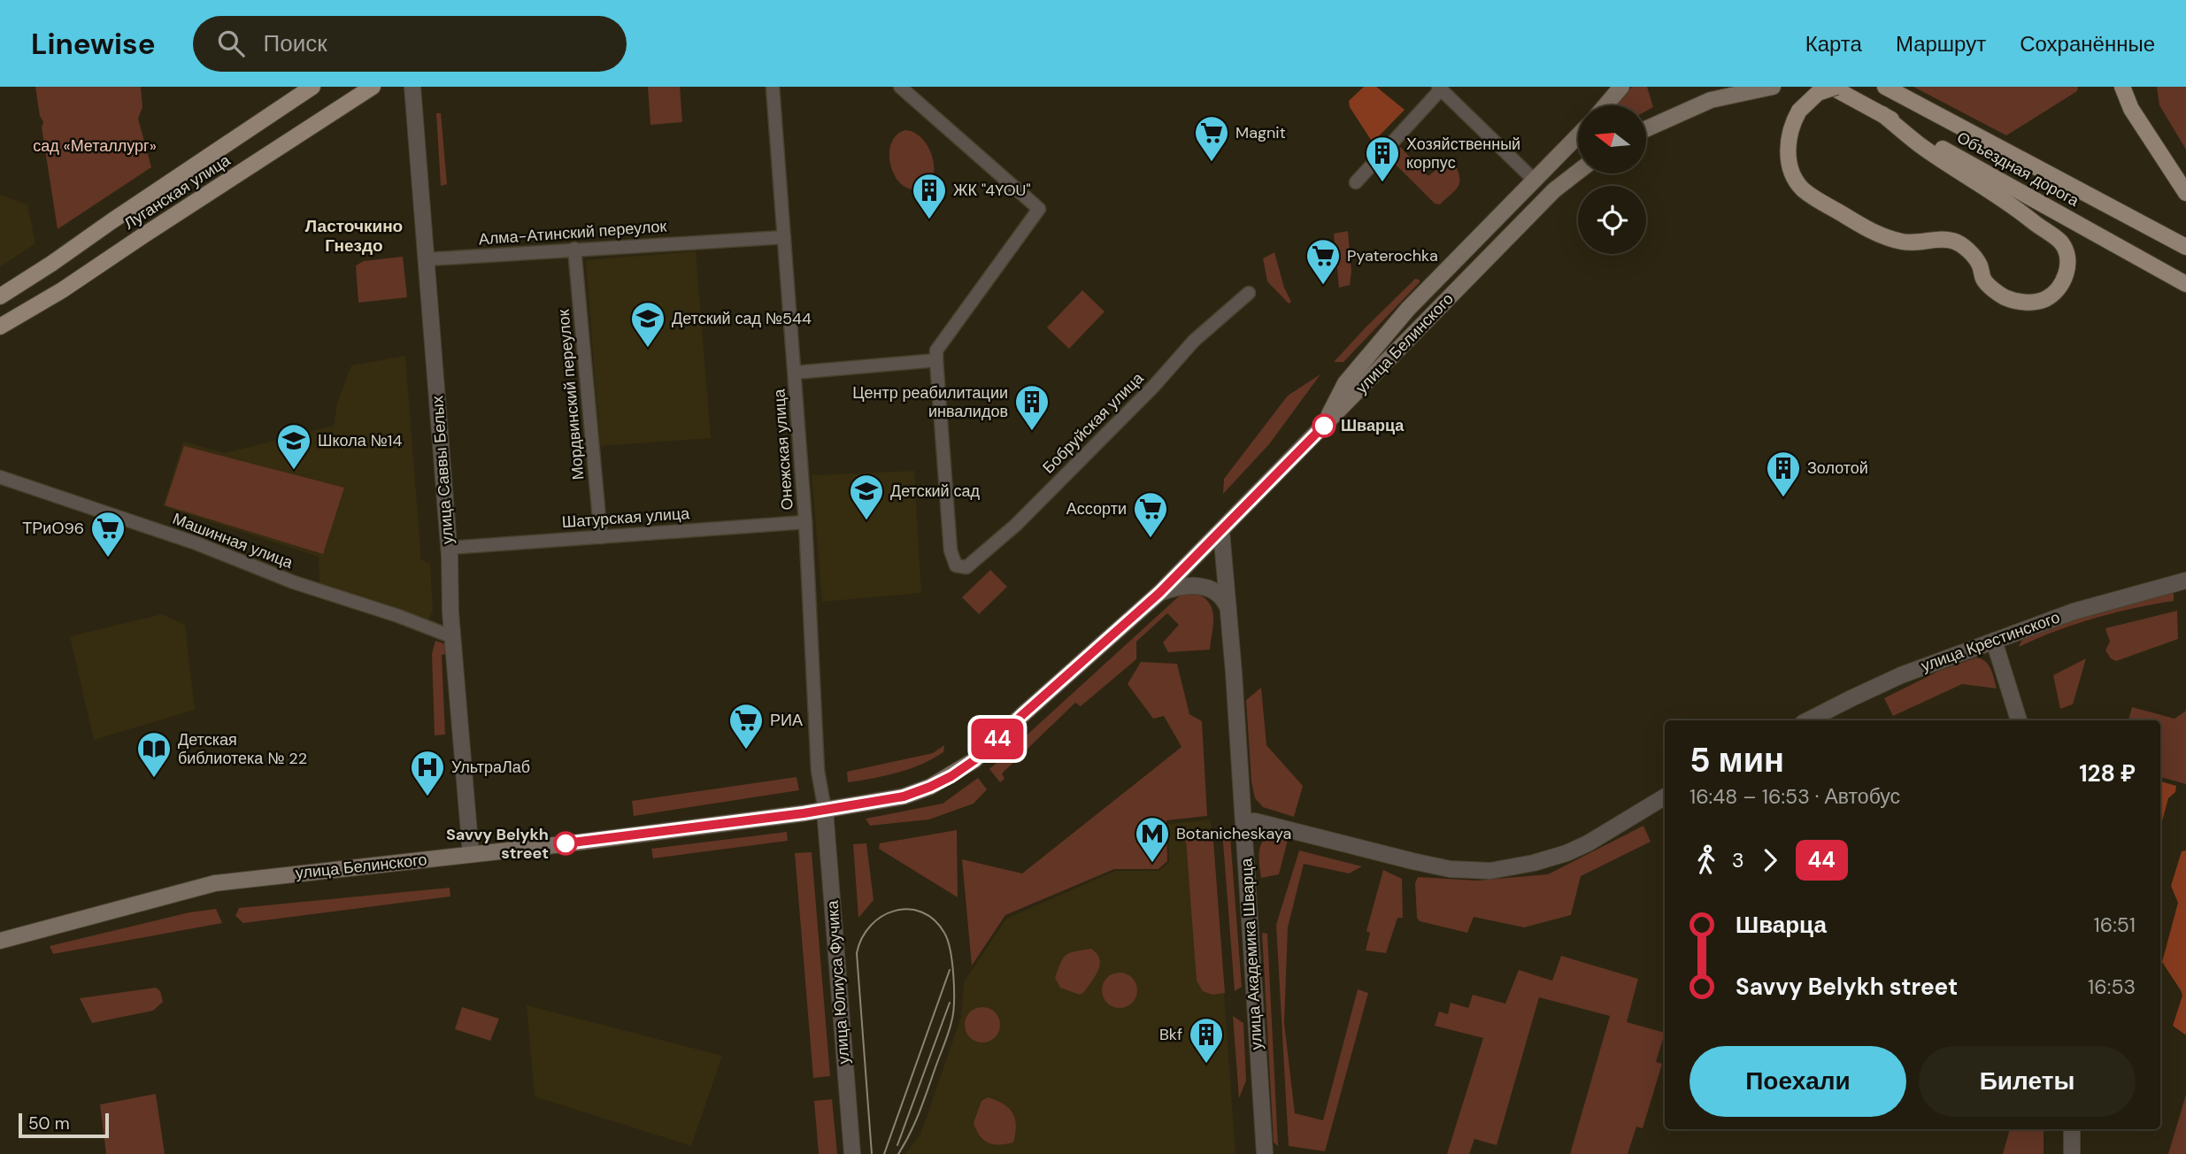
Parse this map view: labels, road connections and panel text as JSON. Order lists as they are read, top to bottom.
{
  "streets": {
    "main road": ["Объездная дорога", "Луганская улица", "улица Белинского"],
    "street": [
      "Алма-Атинский переулок",
      "Мордвинский переулок",
      "Бобруйская улица",
      "Онежская улица",
      "улица Саввы Белых",
      "Шатурская улица",
      "Машинная улица",
      "улица Крестинского",
      "улица Академика Шварца",
      "улица Юлиуса Фучика"
    ]
  },
  "crossings": [
    ["Алма-Атинский переулок", "Мордвинский переулок"],
    ["Алма-Атинский переулок", "Онежская улица"],
    ["Алма-Атинский переулок", "улица Саввы Белых"],
    ["улица Белинского", "Онежская улица"],
    ["улица Белинского", "улица Саввы Белых"],
    ["улица Белинского", "улица Академика Шварца"],
    ["улица Белинского", "улица Юлиуса Фучика"],
    ["Мордвинский переулок", "Шатурская улица"],
    ["Онежская улица", "Шатурская улица"],
    ["Онежская улица", "улица Юлиуса Фучика"],
    ["улица Саввы Белых", "Шатурская улица"],
    ["улица Саввы Белых", "Машинная улица"]
  ],
  "districts": ["Ласточкино Гнездо"],
  "parks": ["сад «Металлург»"],
  "places": {
    "supermarket": [
      "Magnit",
      "Pyaterochka",
      "Ассорти",
      "ТРиО96",
      "РИА"
    ],
    "building": [
      "Хозяйственный корпус",
      "ЖК \"4YOU\"",
      "Центр реабилитации инвалидов",
      "Золотой",
      "Bkf"
    ],
    "school or university": ["Детский сад №544", "Школа №14", "Детский сад"],
    "other": ["Шварца", "Savvy Belykh street"],
    "library": ["Детская библиотека № 22"],
    "hospital": ["УльтраЛаб"],
    "metro station": ["Botanicheskaya"]
  },
  "lines": ["bus line 44"],
  "scale_bar": "50 m",
  "north": "left",
  "page": {
    "header": "Linewise",
    "search": "Поиск",
    "nav": ["Карта", "Маршрут", "Сохранённые"],
    "on_map": "44",
    "heading": ["5 мин", "16:48 – 16:53 · Автобус", "128 ₽"],
    "legs": ["3", "44"],
    "list": [
      {
        "name": "Шварца",
        "value": "16:51"
      },
      {
        "name": "Savvy Belykh street",
        "value": "16:53"
      }
    ],
    "buttons": ["Поехали", "Билеты"],
    "scale": "50 m"
  }
}
